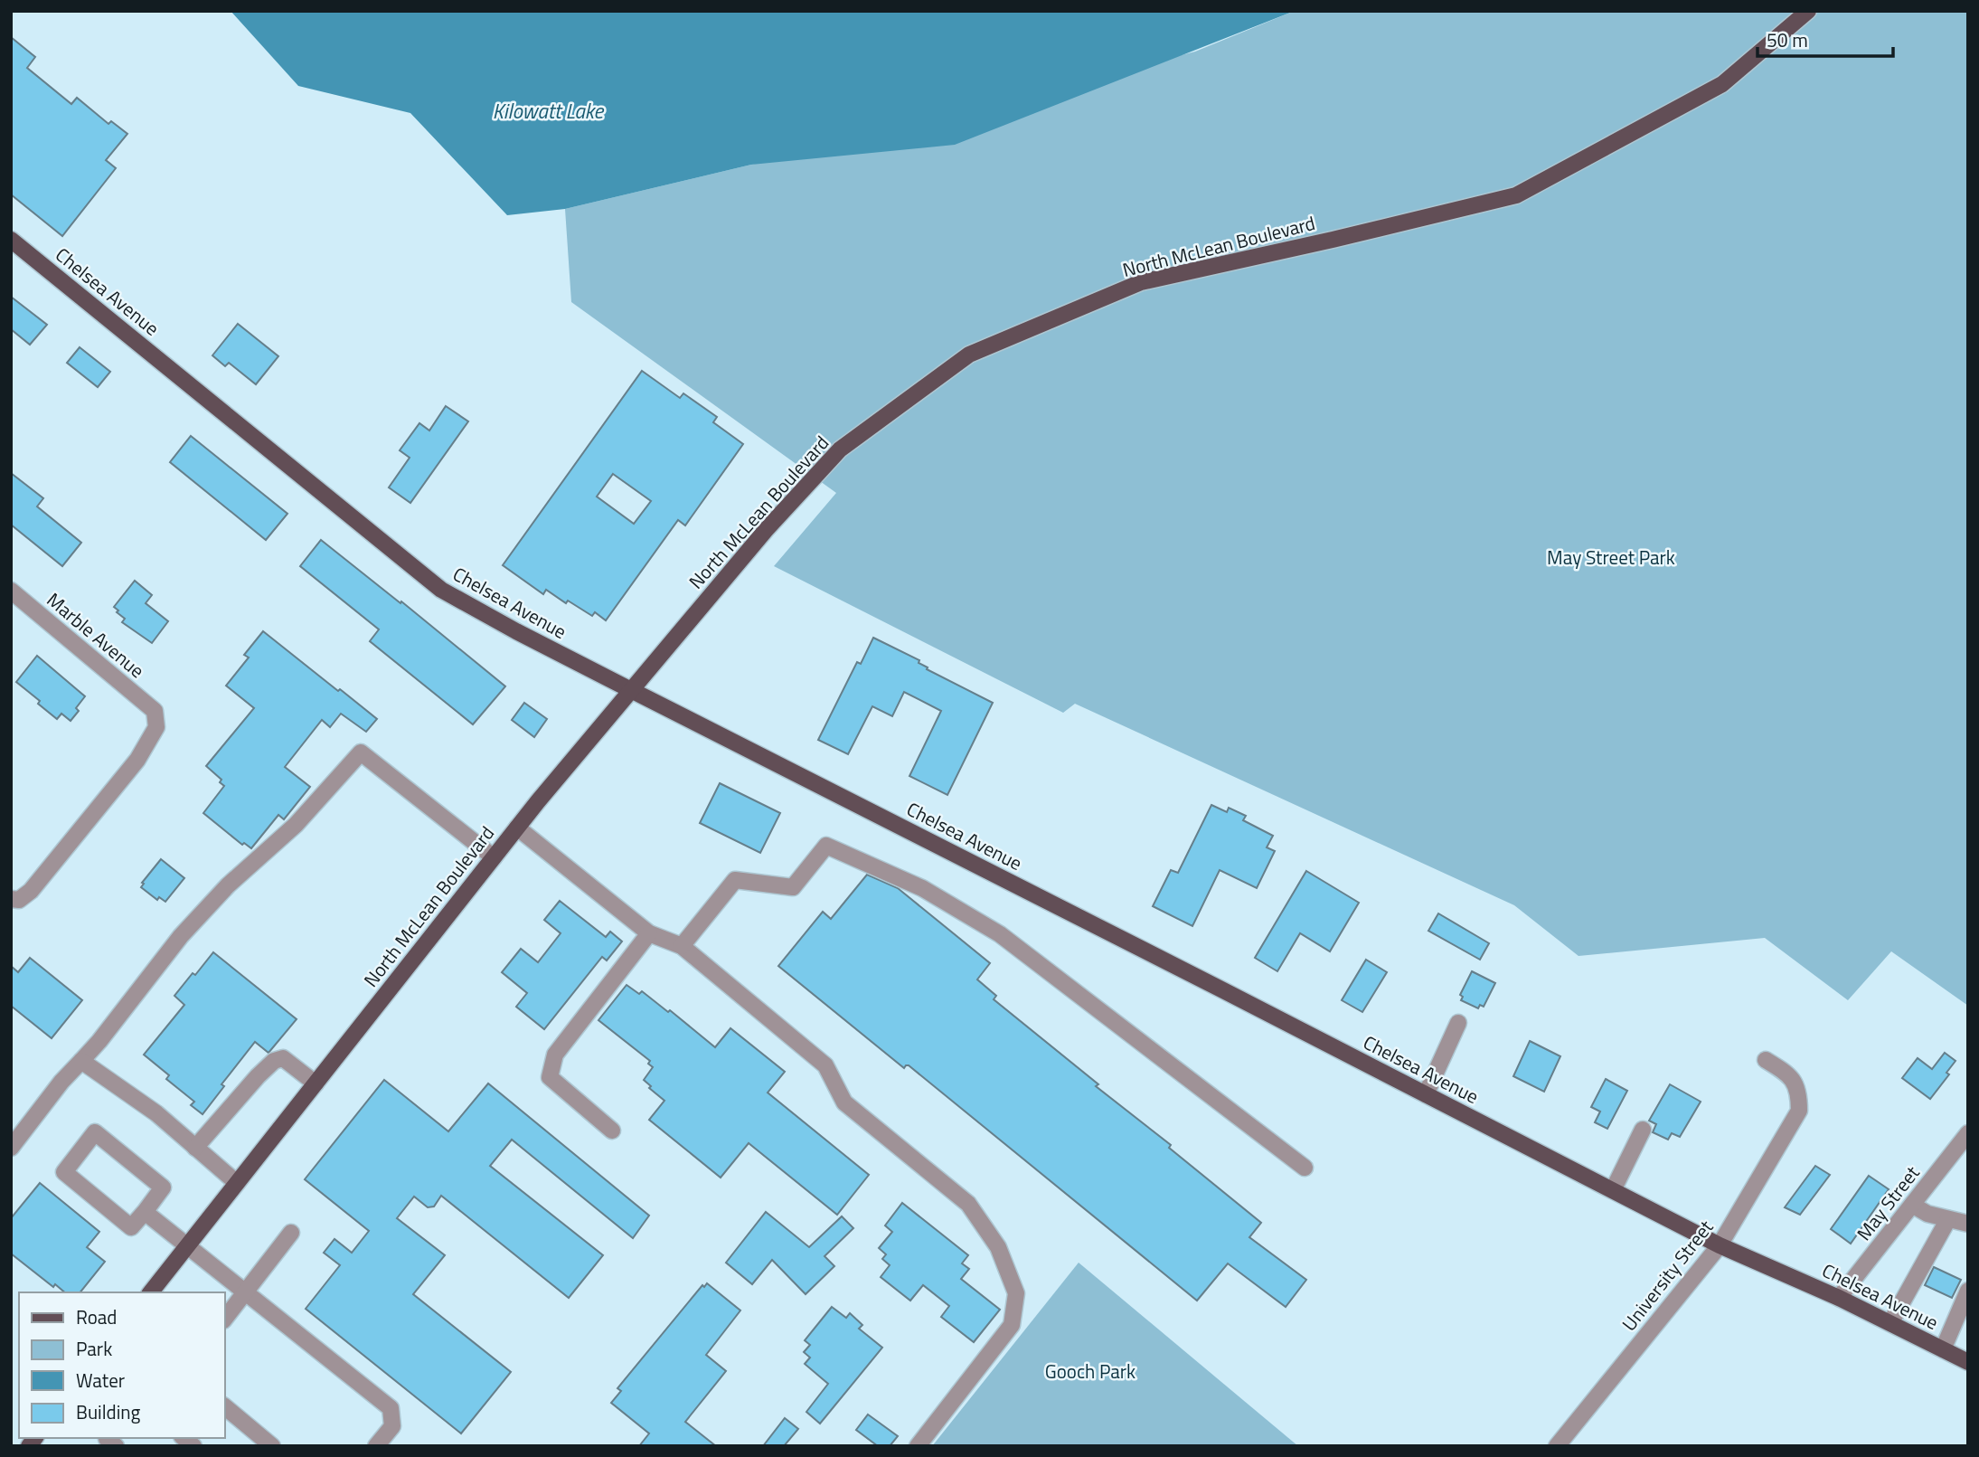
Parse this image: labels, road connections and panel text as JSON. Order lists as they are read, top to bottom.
{
  "streets": {
    "main road": ["North McLean Boulevard", "Chelsea Avenue"],
    "street": ["Marble Avenue", "May Street", "University Street"]
  },
  "crossings": [
    ["North McLean Boulevard", "Chelsea Avenue"],
    ["Chelsea Avenue", "May Street"],
    ["Chelsea Avenue", "University Street"]
  ],
  "water": ["Kilowatt Lake"],
  "parks": ["May Street Park", "Gooch Park"],
  "legend": [
    "Road",
    "Park",
    "Water",
    "Building"
  ],
  "scale_bar": "50 m"
}
